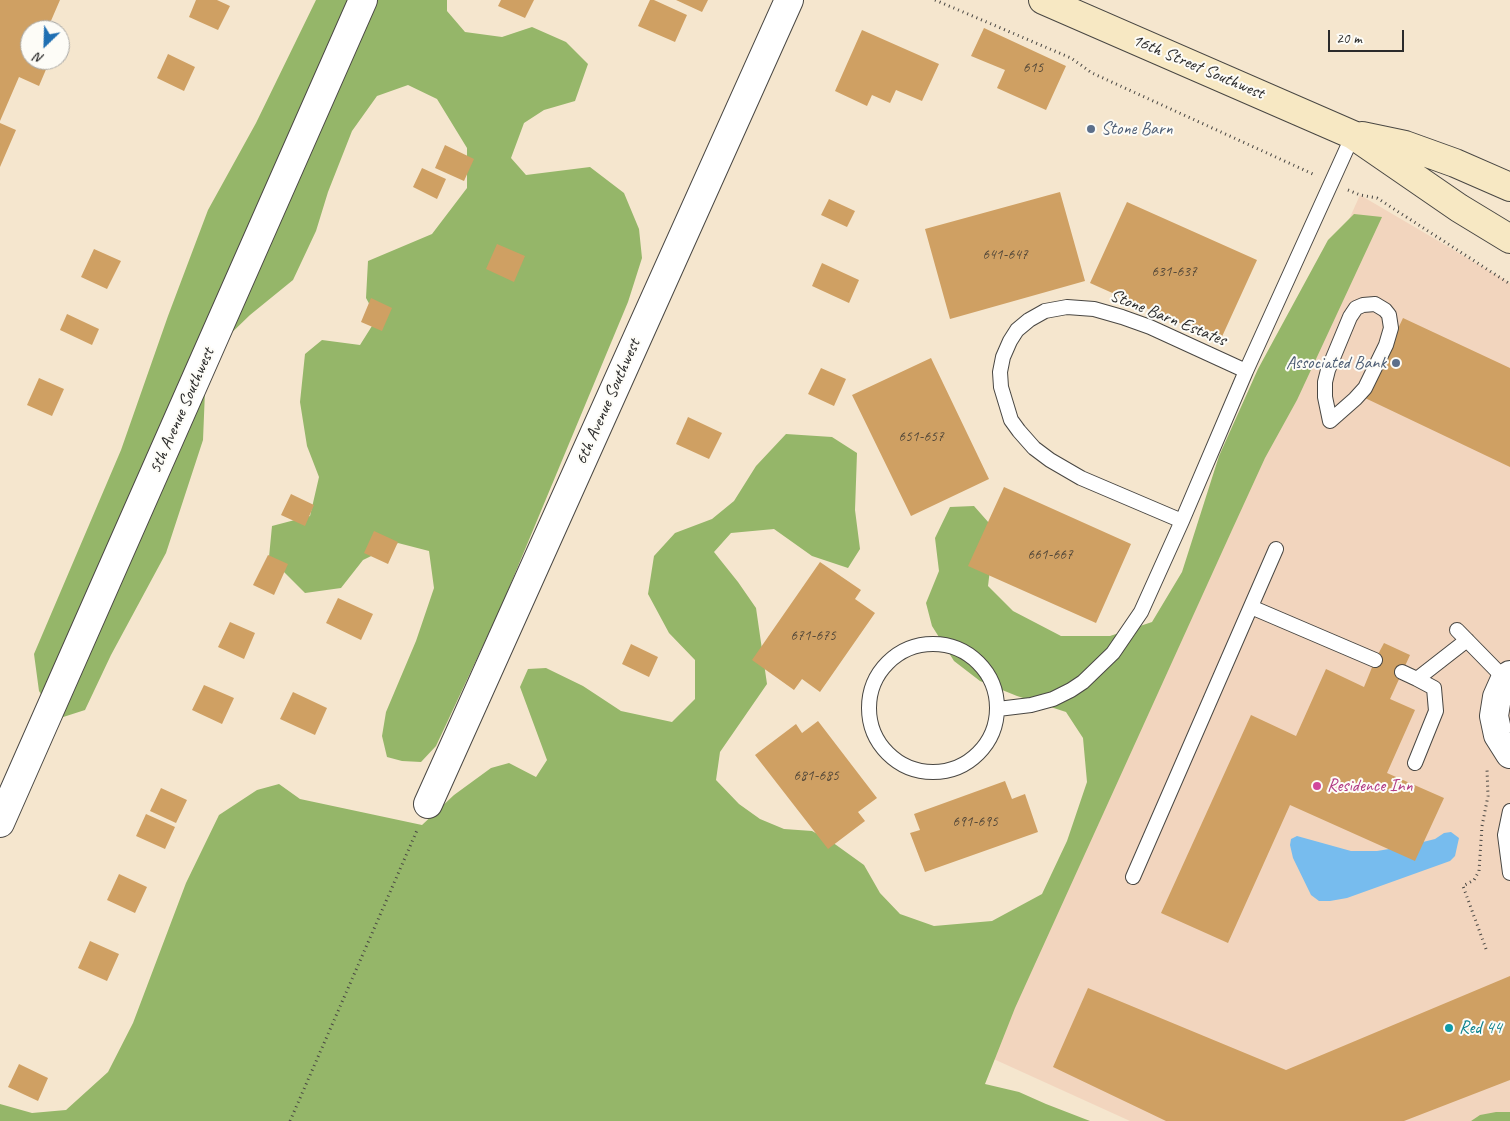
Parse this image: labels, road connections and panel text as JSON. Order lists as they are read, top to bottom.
{
  "streets": {
    "main road": ["16th Street Southwest"],
    "street": ["6th Avenue Southwest", "5th Avenue Southwest"],
    "lane": ["Stone Barn Estates"]
  },
  "places": [
    "Stone Barn",
    "Associated Bank",
    "Residence Inn",
    "Red 44"
  ],
  "house_numbers": [
    "615",
    "641-647",
    "631-637",
    "651-657",
    "661-667",
    "671-675",
    "681-685",
    "691-695"
  ],
  "scale_bar": "20 m",
  "north": "bottom left"
}
